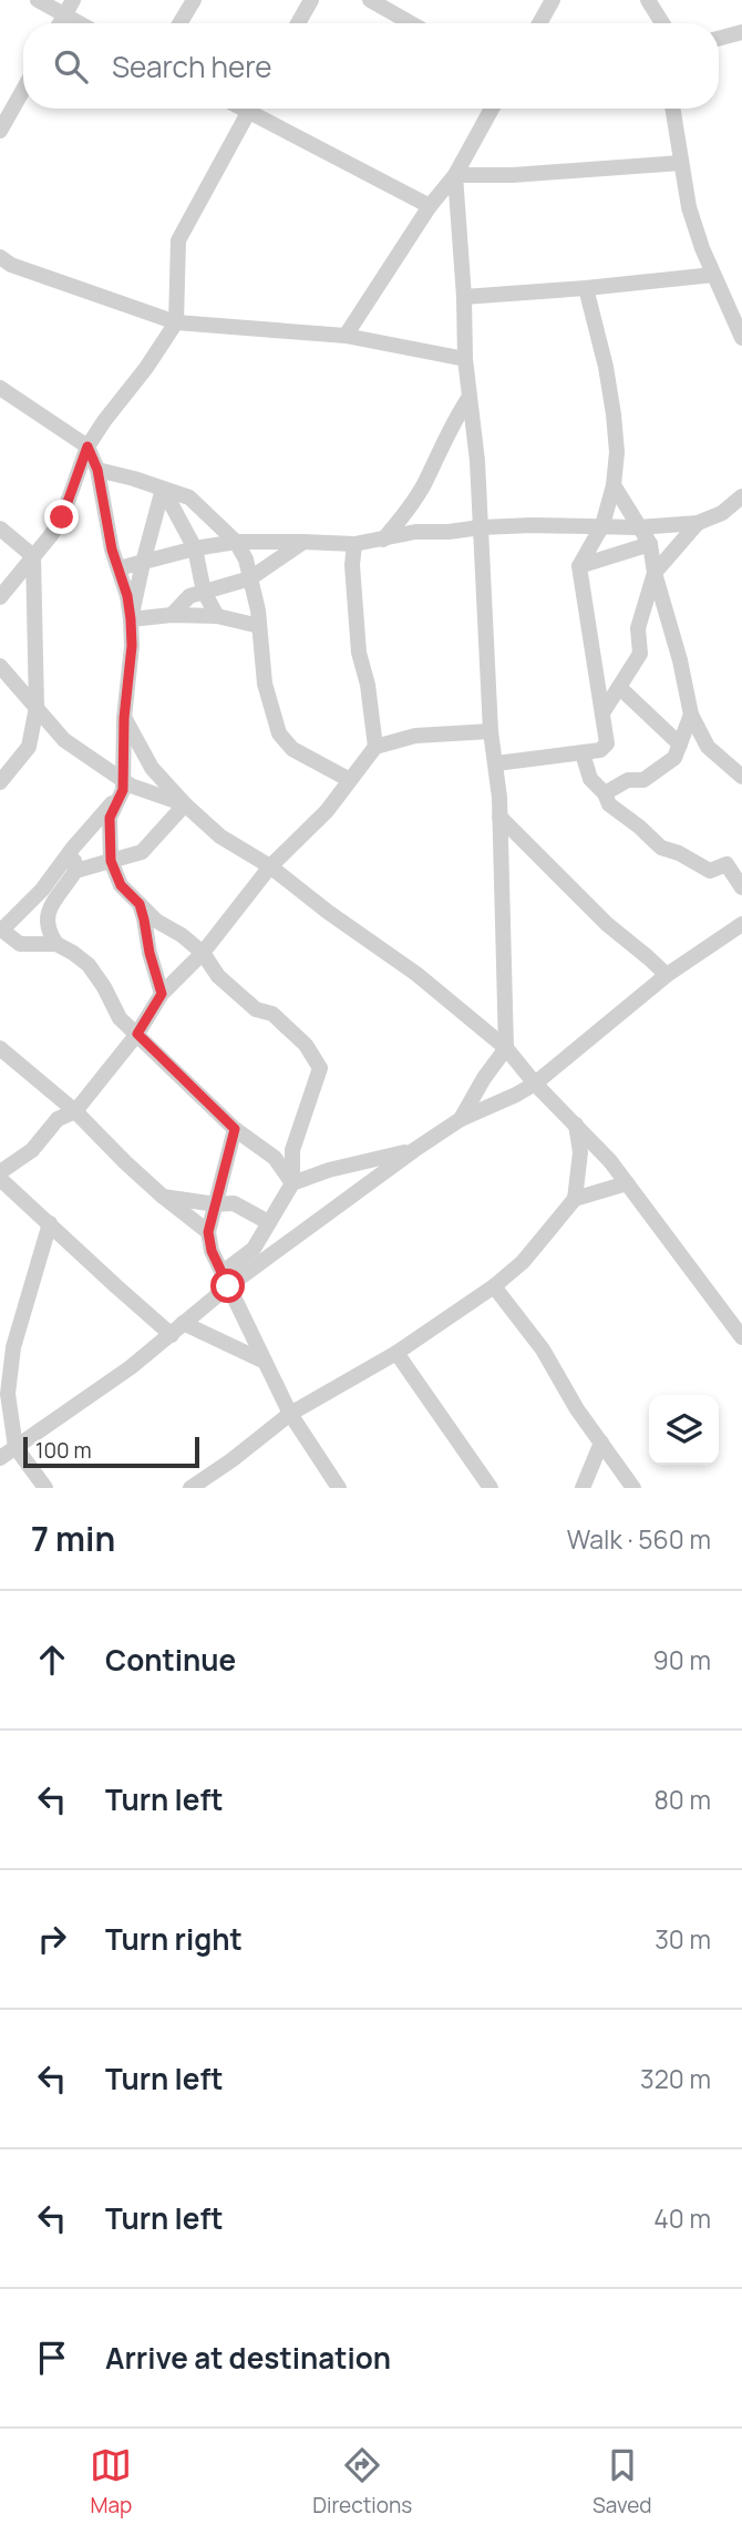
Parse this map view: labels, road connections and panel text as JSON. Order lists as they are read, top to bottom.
{
  "scale_bar": "100 m",
  "page": {
    "search": "Search here",
    "scale": "100 m",
    "heading": ["7 min", "Walk · 560 m"],
    "list": [
      ["Continue", "90 m"],
      ["Turn left", "80 m"],
      ["Turn right", "30 m"],
      ["Turn left", "320 m"],
      ["Turn left", "40 m"],
      "Arrive at destination"
    ],
    "nav": ["Map", "Directions", "Saved"]
  }
}
